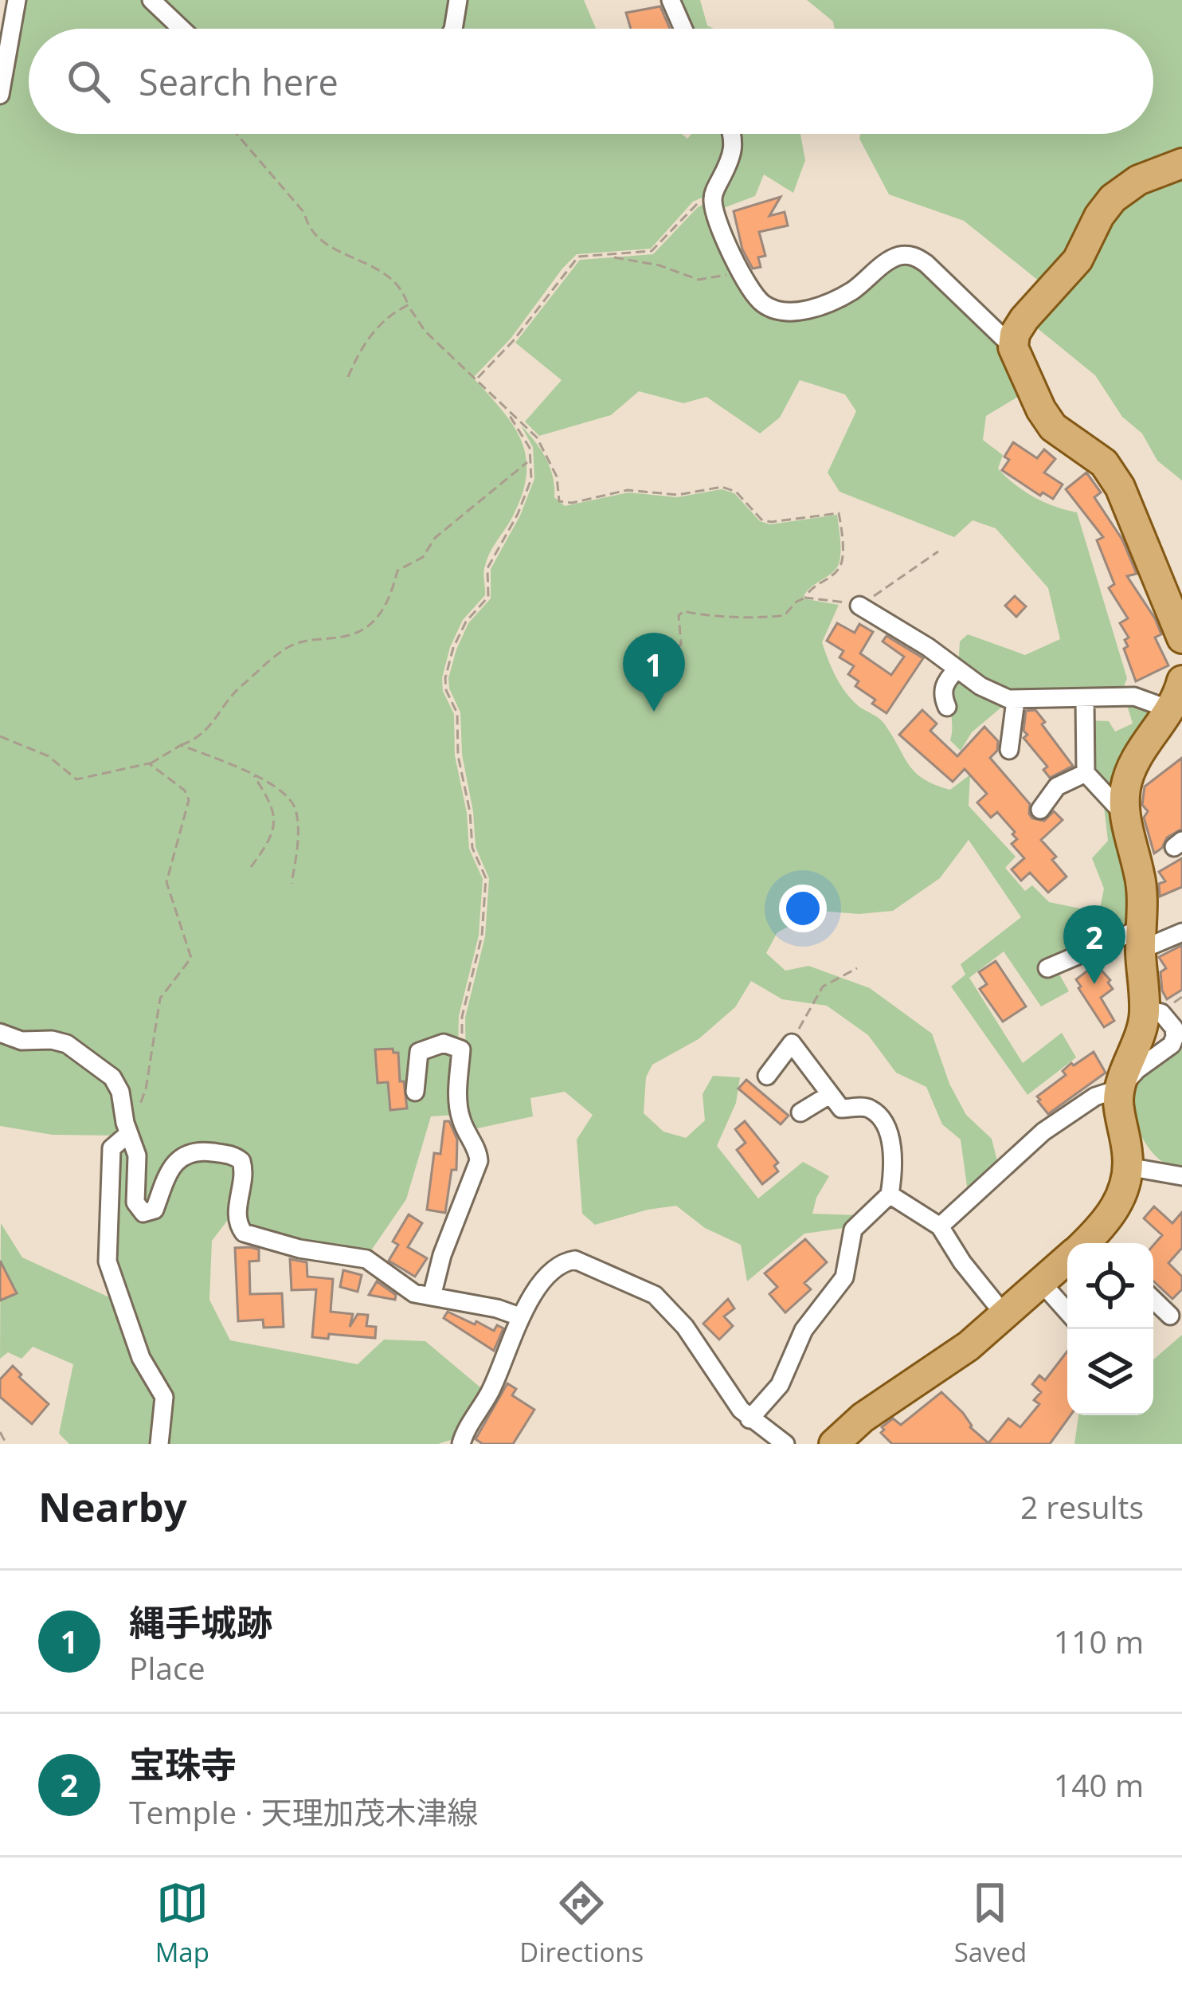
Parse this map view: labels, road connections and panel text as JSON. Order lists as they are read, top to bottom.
{
  "page": {
    "search": "Search here",
    "pins": ["1", "2"],
    "heading": ["Nearby", "2 results"],
    "list": [
      {
        "mark": "1",
        "name": "縄手城跡",
        "note": "Place",
        "value": "110 m"
      },
      {
        "mark": "2",
        "name": "宝珠寺",
        "note": "Temple · 天理加茂木津線",
        "value": "140 m"
      }
    ],
    "nav": ["Map", "Directions", "Saved"]
  }
}
